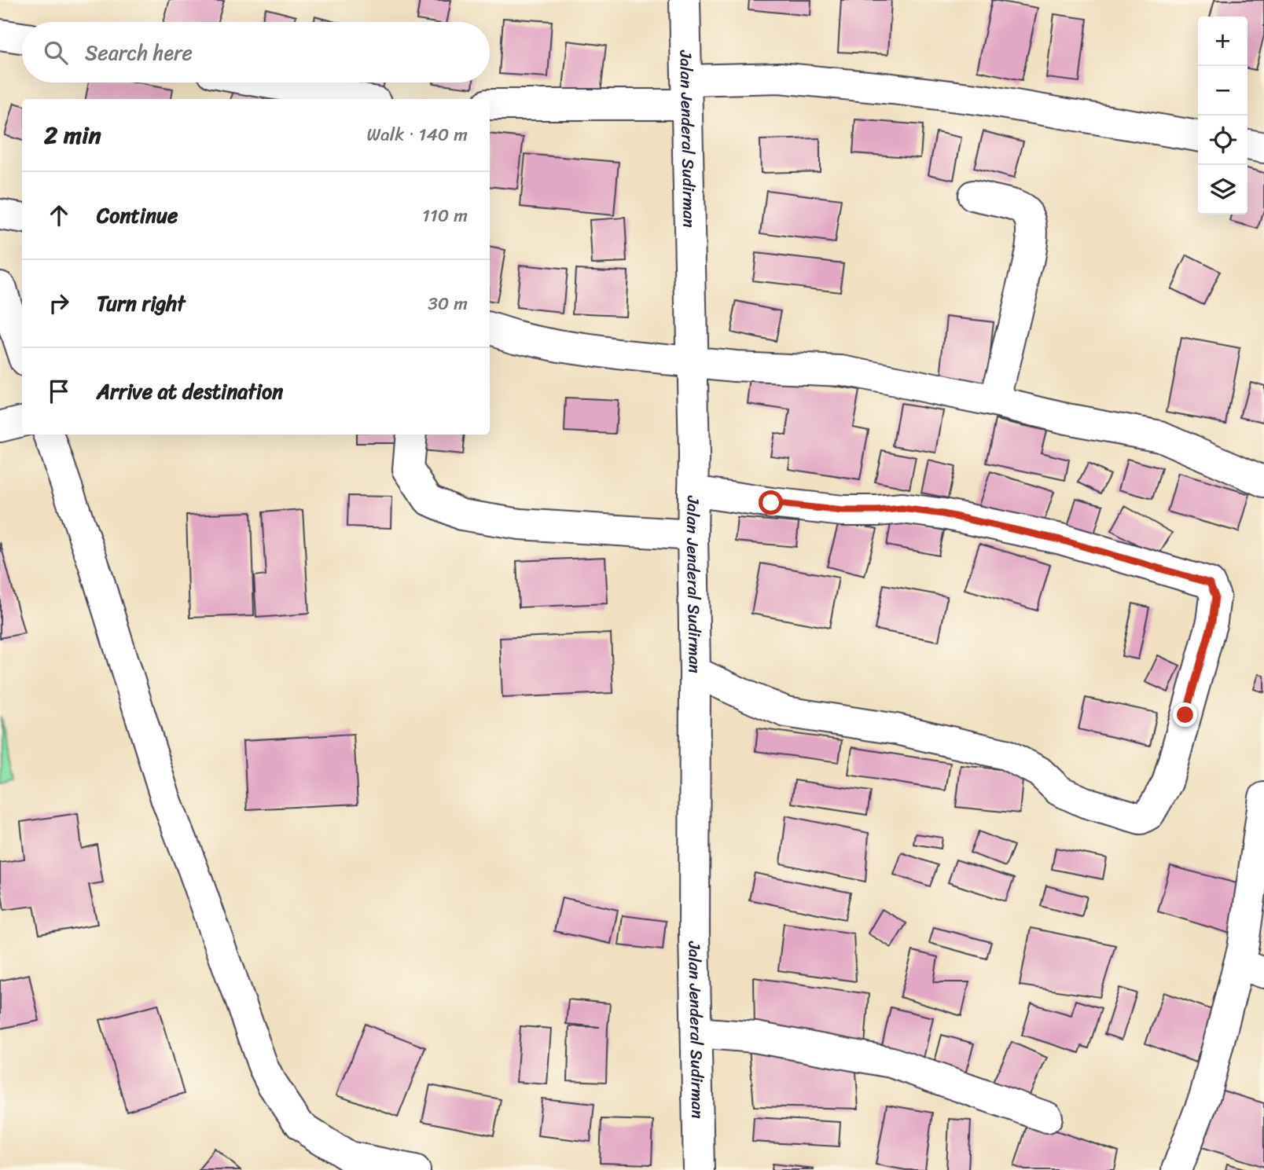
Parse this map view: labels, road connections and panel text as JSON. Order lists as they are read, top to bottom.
{
  "streets": {
    "main road": ["Jalan Jenderal Sudirman"]
  },
  "page": {
    "map_buttons": ["+", "−"],
    "search": "Search here",
    "heading": ["2 min", "Walk · 140 m"],
    "list": [
      ["Continue", "110 m"],
      ["Turn right", "30 m"],
      "Arrive at destination"
    ]
  }
}
